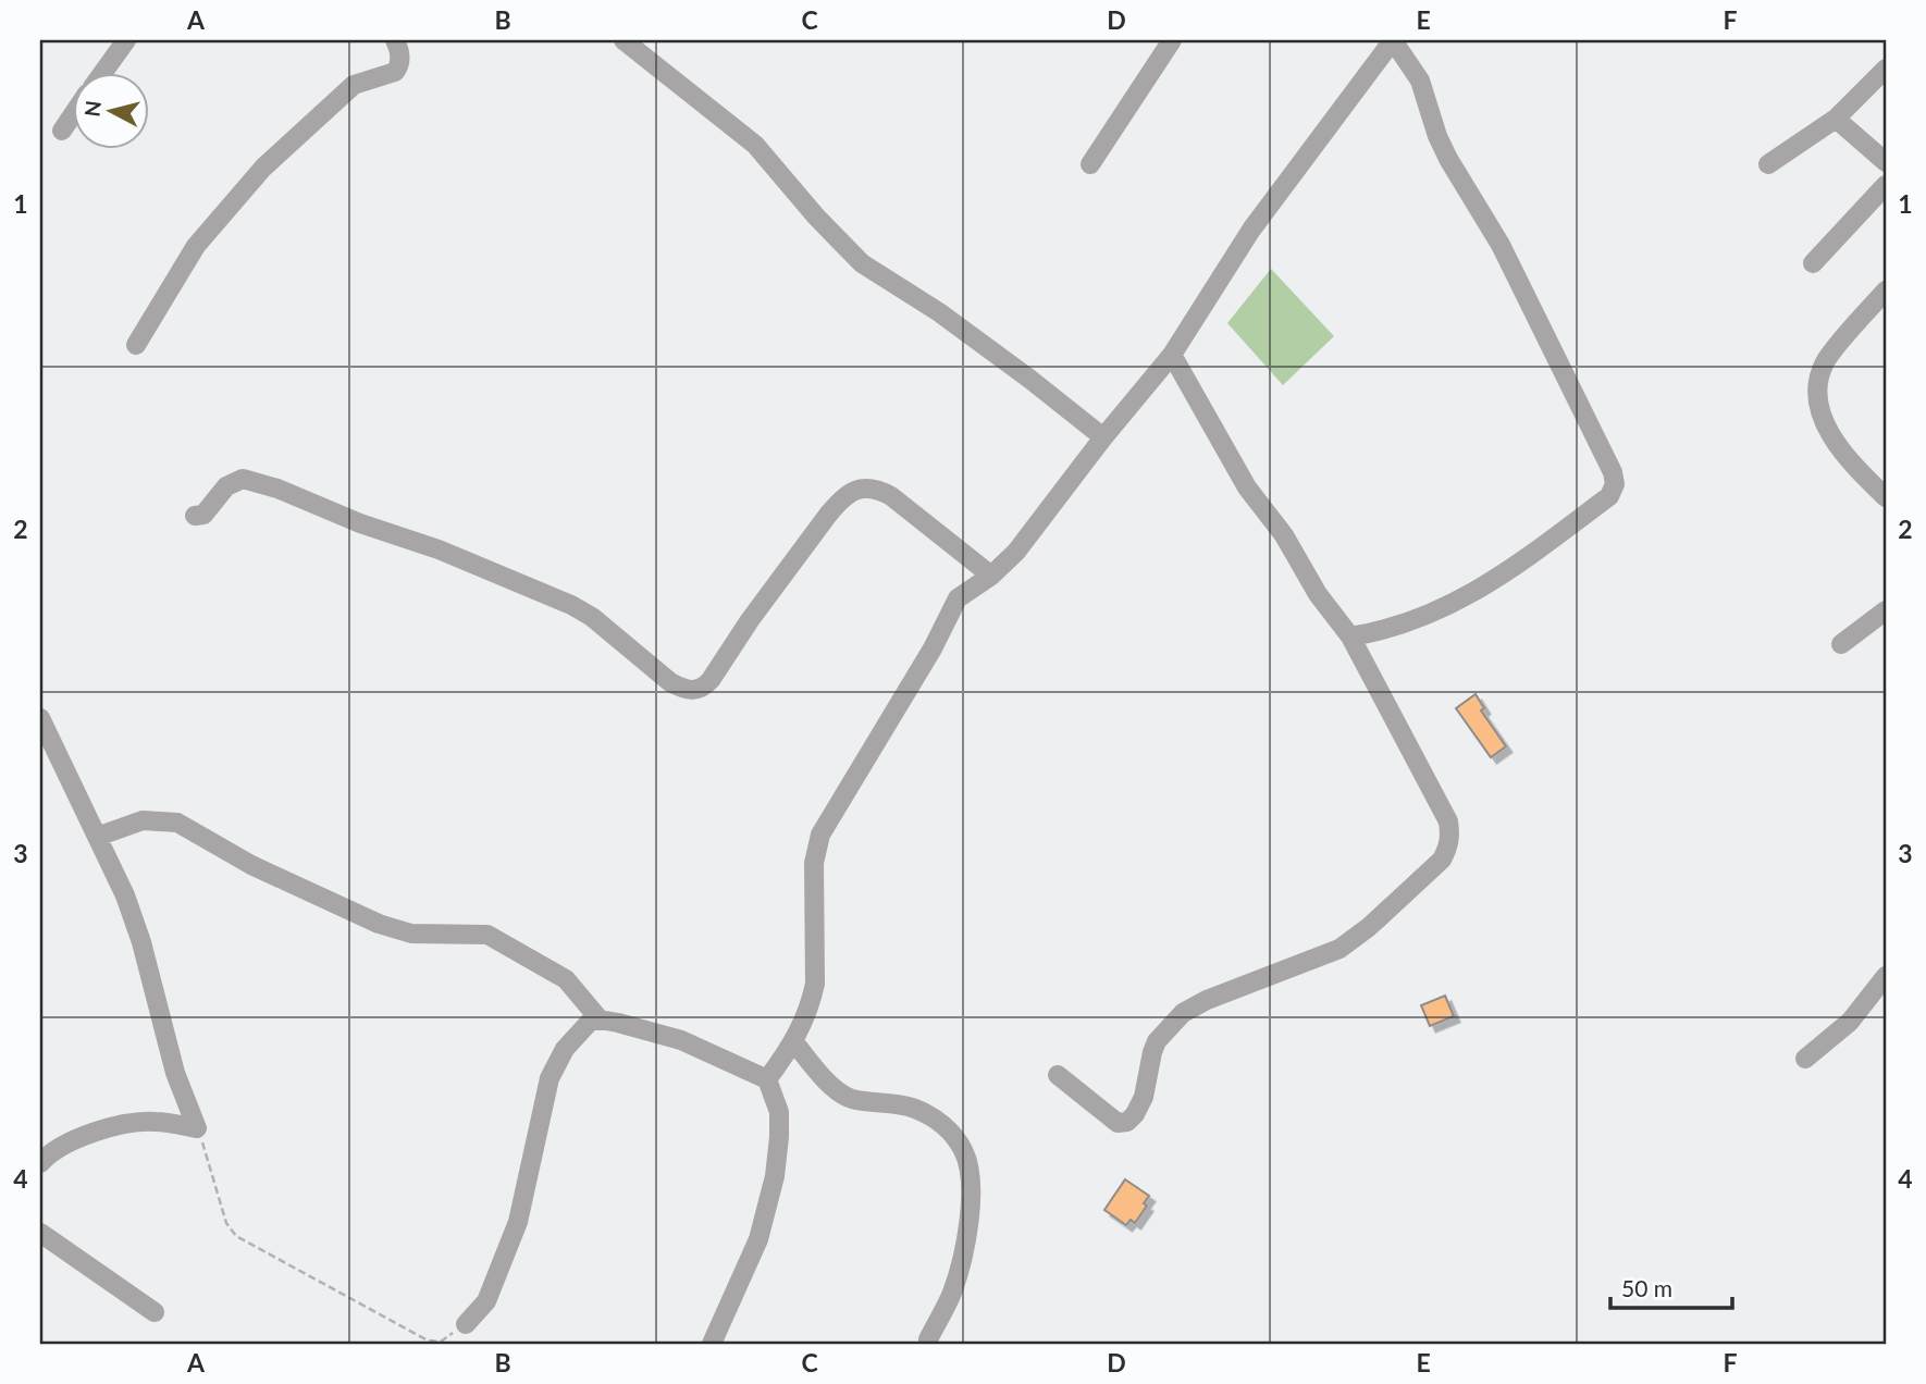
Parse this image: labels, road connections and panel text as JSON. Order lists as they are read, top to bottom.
{
  "scale_bar": "50 m",
  "north": "left",
  "grid": {
    "columns": [
      "A",
      "B",
      "C",
      "D",
      "E",
      "F"
    ],
    "rows": [
      "1",
      "2",
      "3",
      "4"
    ]
  }
}
